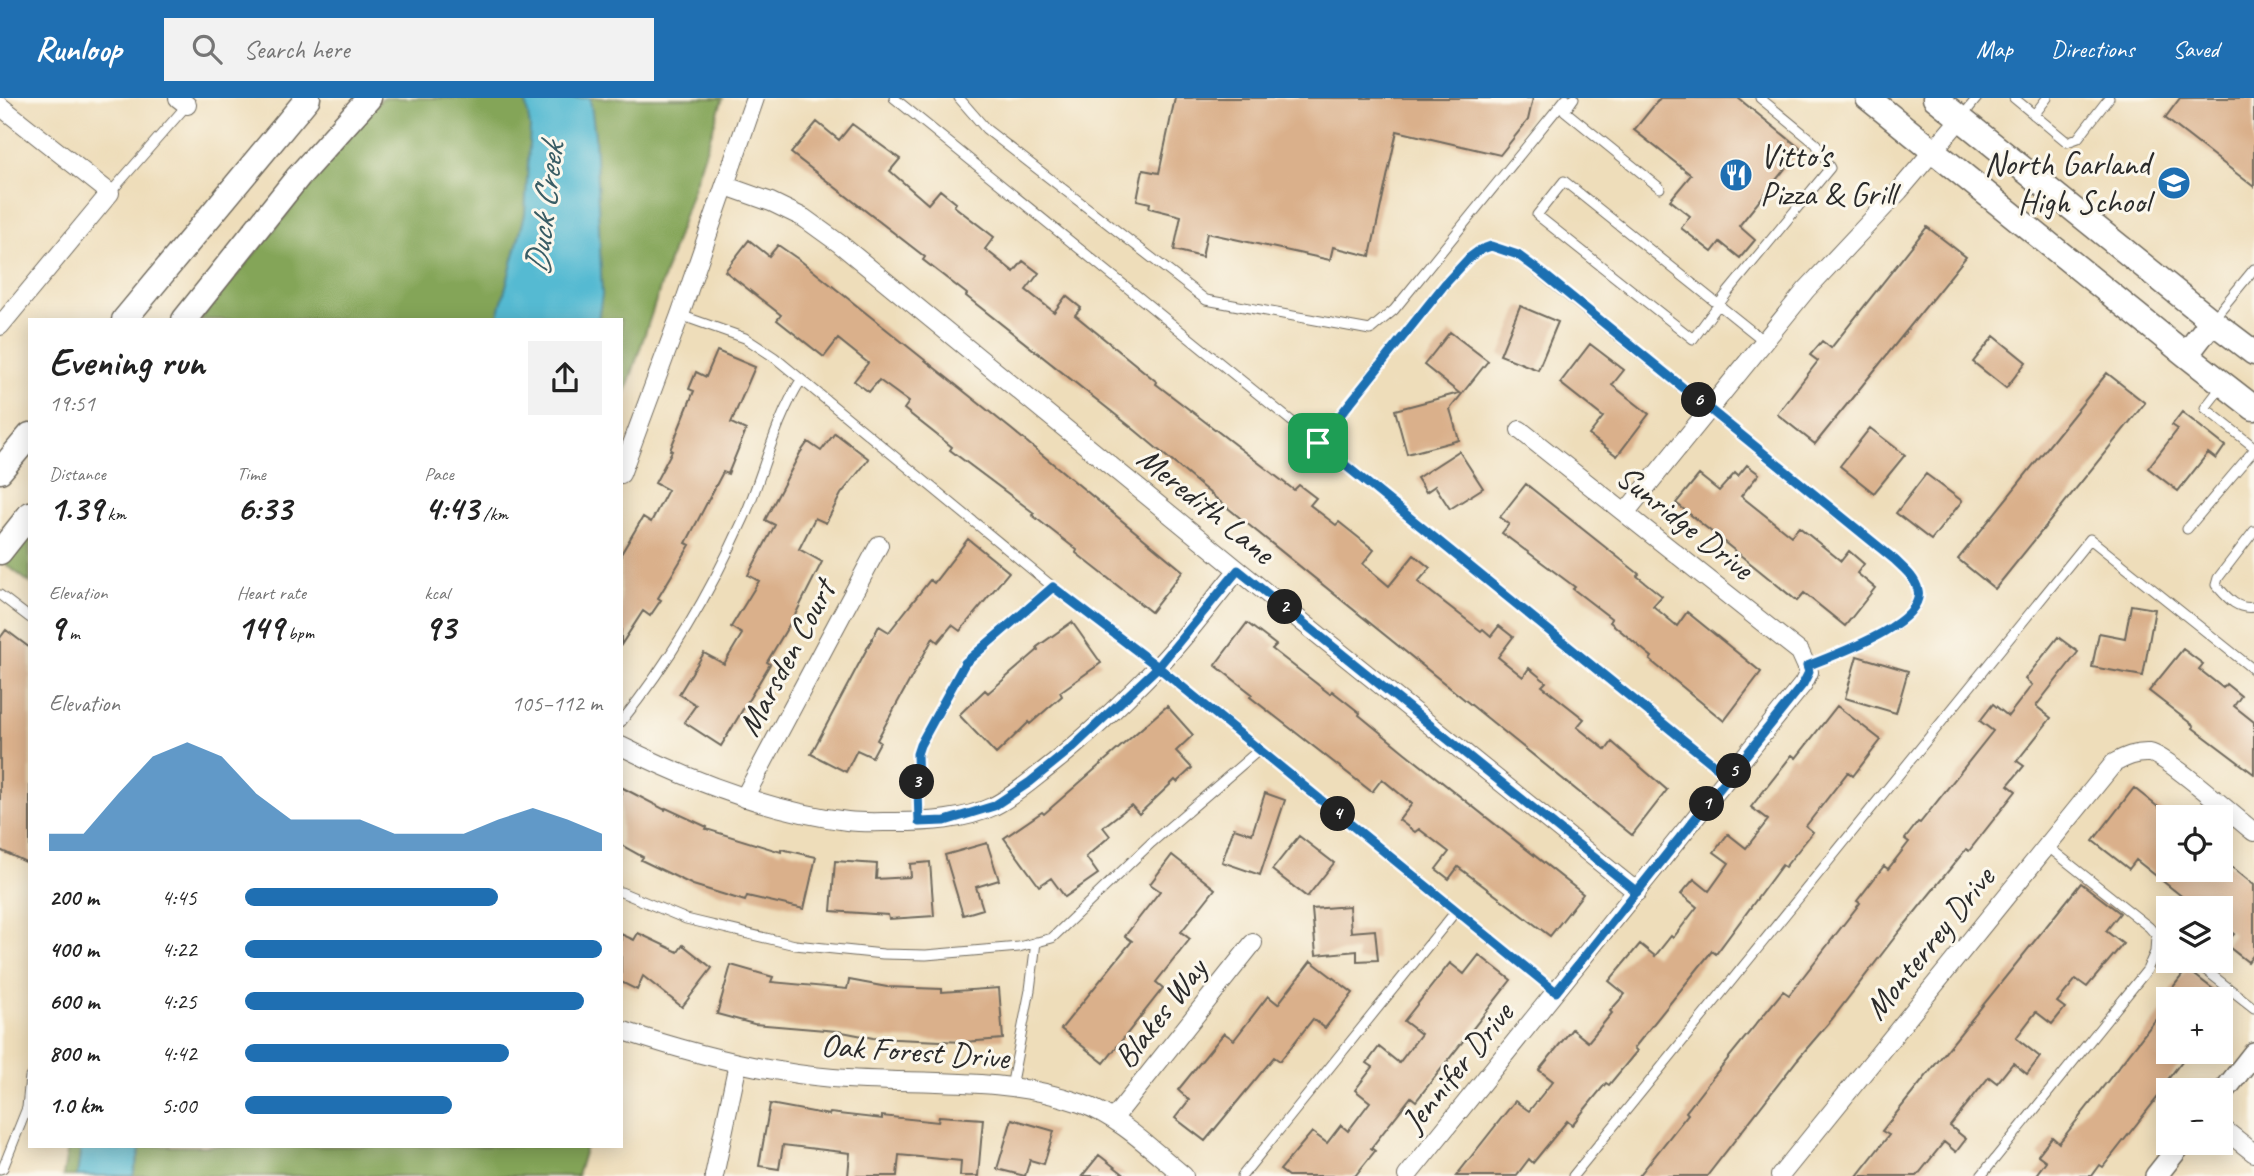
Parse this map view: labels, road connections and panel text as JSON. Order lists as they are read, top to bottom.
{
  "streets": {
    "street": [
      "Meredith Lane",
      "Sunridge Drive",
      "Marsden Court",
      "Monterrey Drive",
      "Blakes Way",
      "Oak Forest Drive",
      "Jennifer Drive"
    ]
  },
  "crossings": [
    ["Meredith Lane", "Jennifer Drive"],
    ["Sunridge Drive", "Jennifer Drive"],
    ["Blakes Way", "Oak Forest Drive"]
  ],
  "water": ["Duck Creek"],
  "places": {
    "restaurant": ["Vitto's Pizza & Grill"],
    "school or university": ["North Garland High School"]
  },
  "page": {
    "header": "Runloop",
    "search": "Search here",
    "nav": ["Map", "Directions", "Saved"],
    "heading": ["Evening run", "19:51"],
    "pins": [
      "6",
      "2",
      "5",
      "3",
      "1",
      "4"
    ],
    "stats": [
      ["Distance", "1.39 km"],
      ["Time", "6:33"],
      ["Pace", "4:43 /km"],
      ["Elevation", "9 m"],
      ["Heart rate", "149 bpm"],
      ["kcal", "93"]
    ],
    "chart": ["Elevation", "105–112 m"],
    "map_buttons": ["+", "−"],
    "list": [
      {
        "name": "200 m",
        "note": "4:45"
      },
      {
        "name": "400 m",
        "note": "4:22"
      },
      {
        "name": "600 m",
        "note": "4:25"
      },
      {
        "name": "800 m",
        "note": "4:42"
      },
      {
        "name": "1.0 km",
        "note": "5:00"
      }
    ]
  }
}
